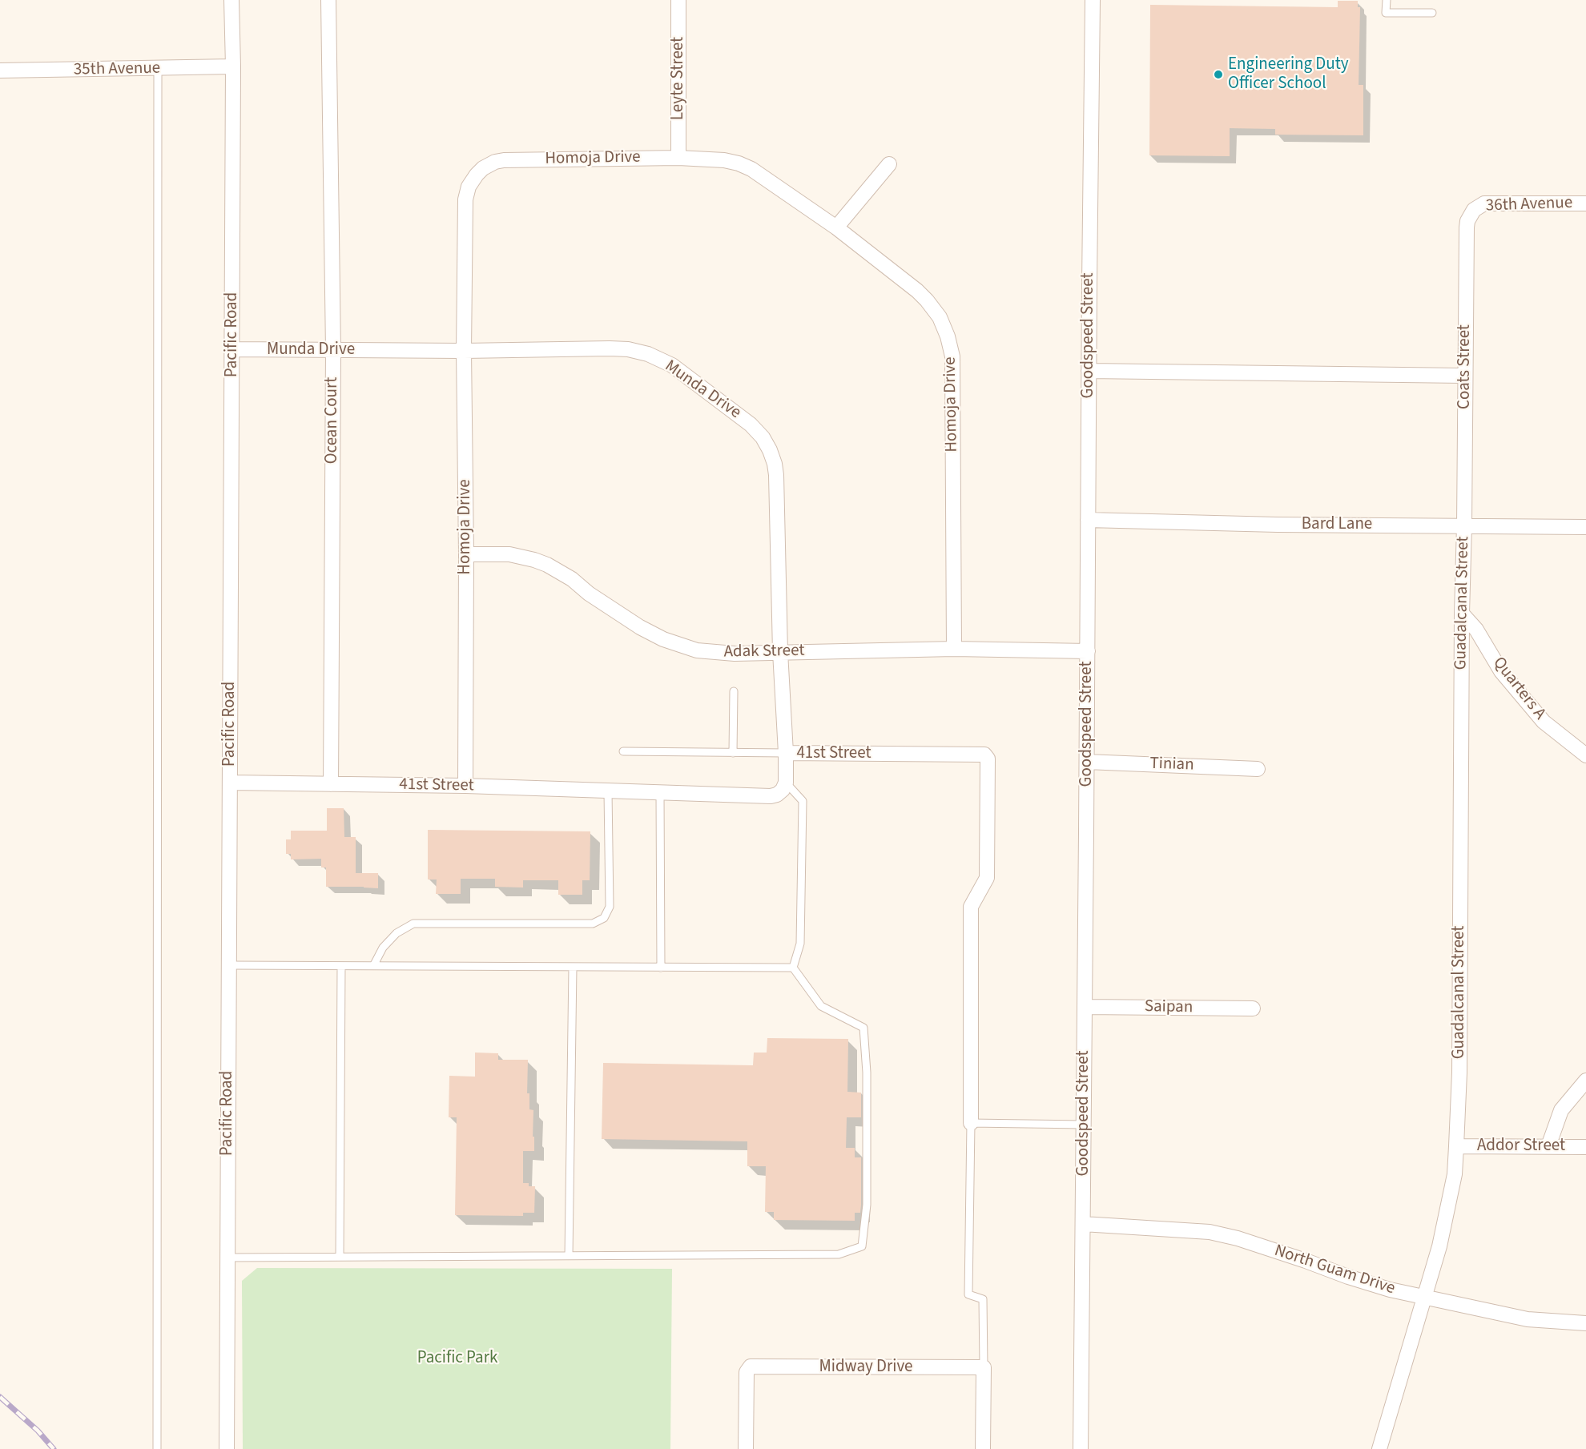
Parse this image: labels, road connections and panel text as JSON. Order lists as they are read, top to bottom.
{
  "streets": {
    "street": [
      "35th Avenue",
      "Leyte Street",
      "Homoja Drive",
      "36th Avenue",
      "Pacific Road",
      "Goodspeed Street",
      "Munda Drive",
      "Coats Street",
      "Ocean Court",
      "Bard Lane",
      "Guadalcanal Street",
      "Adak Street",
      "Quarters A",
      "41st Street",
      "Tinian",
      "Saipan",
      "Addor Street",
      "North Guam Drive",
      "Midway Drive"
    ]
  },
  "crossings": [
    ["35th Avenue", "Pacific Road"],
    ["Leyte Street", "Homoja Drive"],
    ["Homoja Drive", "Munda Drive"],
    ["Homoja Drive", "Adak Street"],
    ["Homoja Drive", "41st Street"],
    ["36th Avenue", "Coats Street"],
    ["Pacific Road", "Munda Drive"],
    ["Pacific Road", "41st Street"],
    ["Goodspeed Street", "Bard Lane"],
    ["Goodspeed Street", "Adak Street"],
    ["Goodspeed Street", "Tinian"],
    ["Goodspeed Street", "Saipan"],
    ["Goodspeed Street", "North Guam Drive"],
    ["Munda Drive", "Ocean Court"],
    ["Munda Drive", "Adak Street"],
    ["Munda Drive", "41st Street"],
    ["Coats Street", "Bard Lane"],
    ["Coats Street", "Guadalcanal Street"],
    ["Ocean Court", "41st Street"],
    ["Bard Lane", "Guadalcanal Street"],
    ["Guadalcanal Street", "Quarters A"],
    ["Guadalcanal Street", "Addor Street"],
    ["Guadalcanal Street", "North Guam Drive"]
  ],
  "parks": ["Pacific Park"],
  "places": ["Engineering Duty Officer School"]
}
